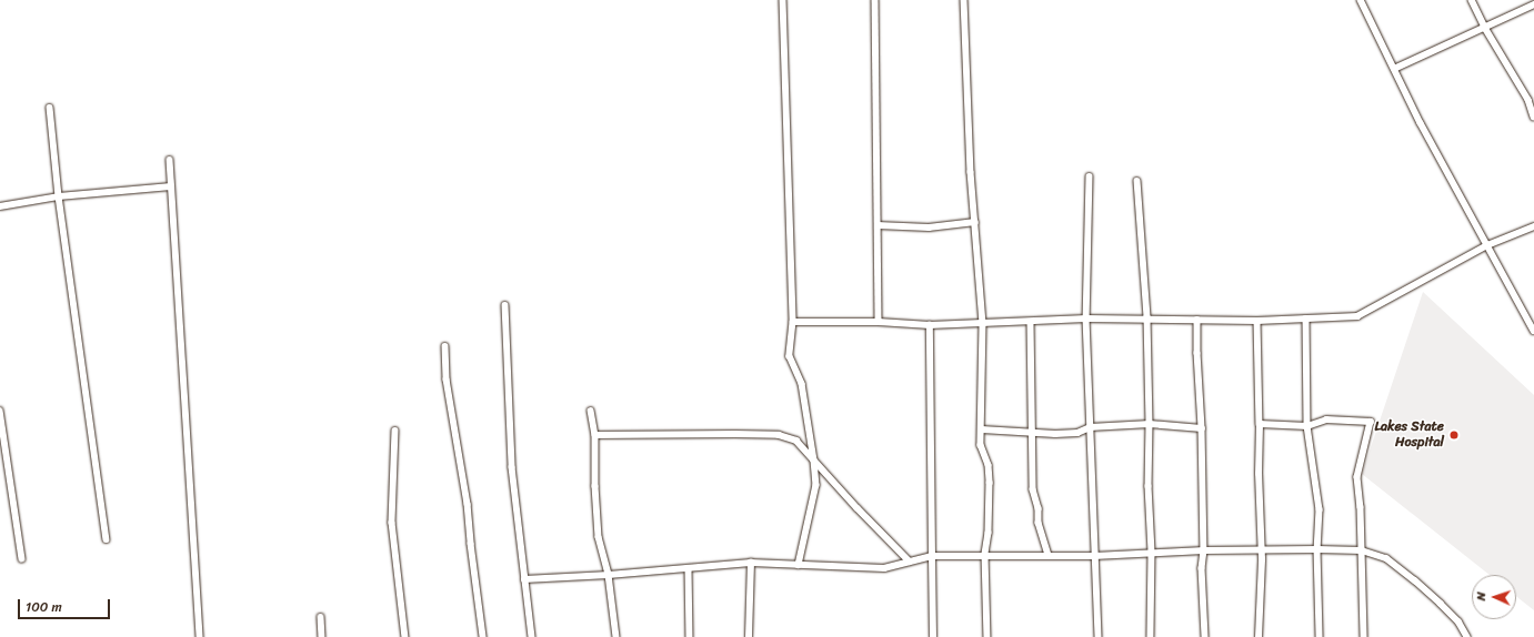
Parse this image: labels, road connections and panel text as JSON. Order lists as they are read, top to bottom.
{
  "places": ["Lakes State Hospital"],
  "scale_bar": "100 m",
  "north": "left"
}
